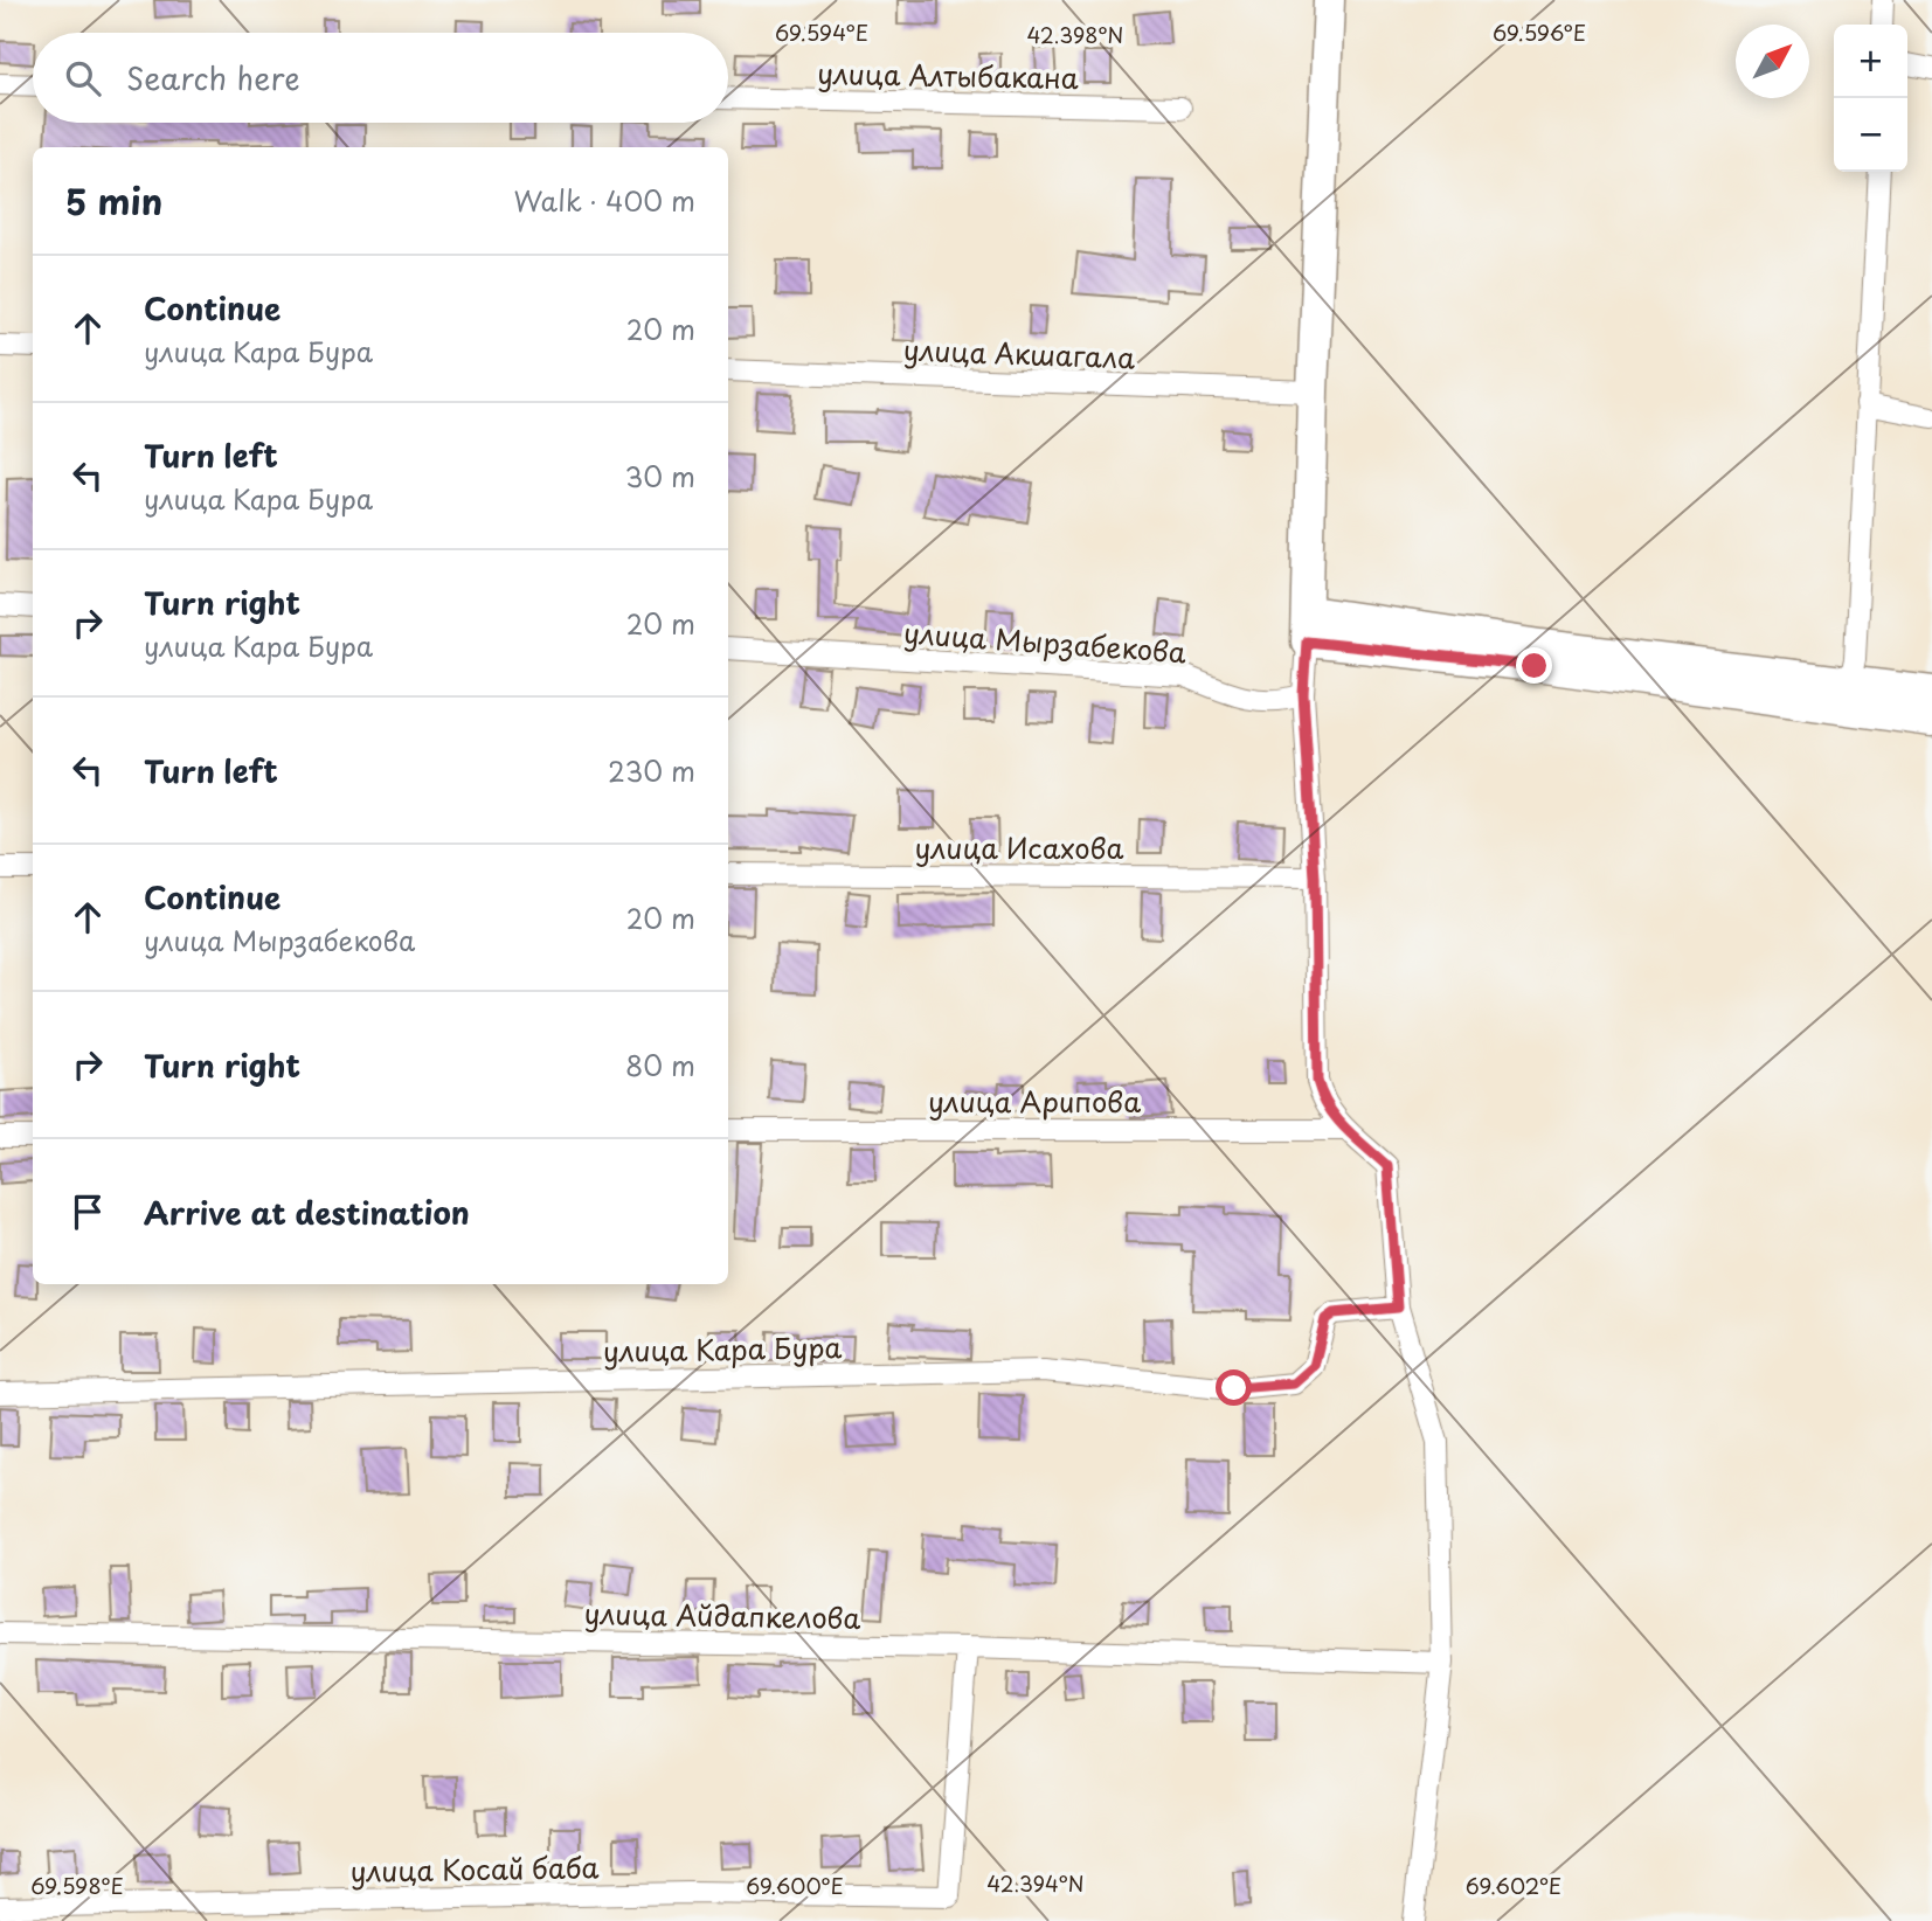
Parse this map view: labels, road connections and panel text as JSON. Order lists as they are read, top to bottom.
{
  "streets": {
    "street": [
      "улица Алтыбакана",
      "улица Акшагала",
      "улица Мырзабекова",
      "улица Исахова",
      "улица Арипова",
      "улица Кара Бура",
      "улица Айдапкелова",
      "улица Косай баба"
    ]
  },
  "crossings": [
    ["улица Айдапкелова", "улица Косай баба"]
  ],
  "north": "top right",
  "page": {
    "map_buttons": ["+", "−"],
    "search": "Search here",
    "heading": ["5 min", "Walk · 400 m"],
    "list": [
      ["Continue", "улица Кара Бура", "20 m"],
      ["Turn left", "улица Кара Бура", "30 m"],
      ["Turn right", "улица Кара Бура", "20 m"],
      ["Turn left", "230 m"],
      ["Continue", "улица Мырзабекова", "20 m"],
      ["Turn right", "80 m"],
      "Arrive at destination"
    ]
  },
  "coordinates": [
    "69.594°E",
    "69.596°E",
    "42.398°N",
    "42.394°N",
    "69.598°E",
    "69.600°E",
    "69.602°E"
  ]
}
